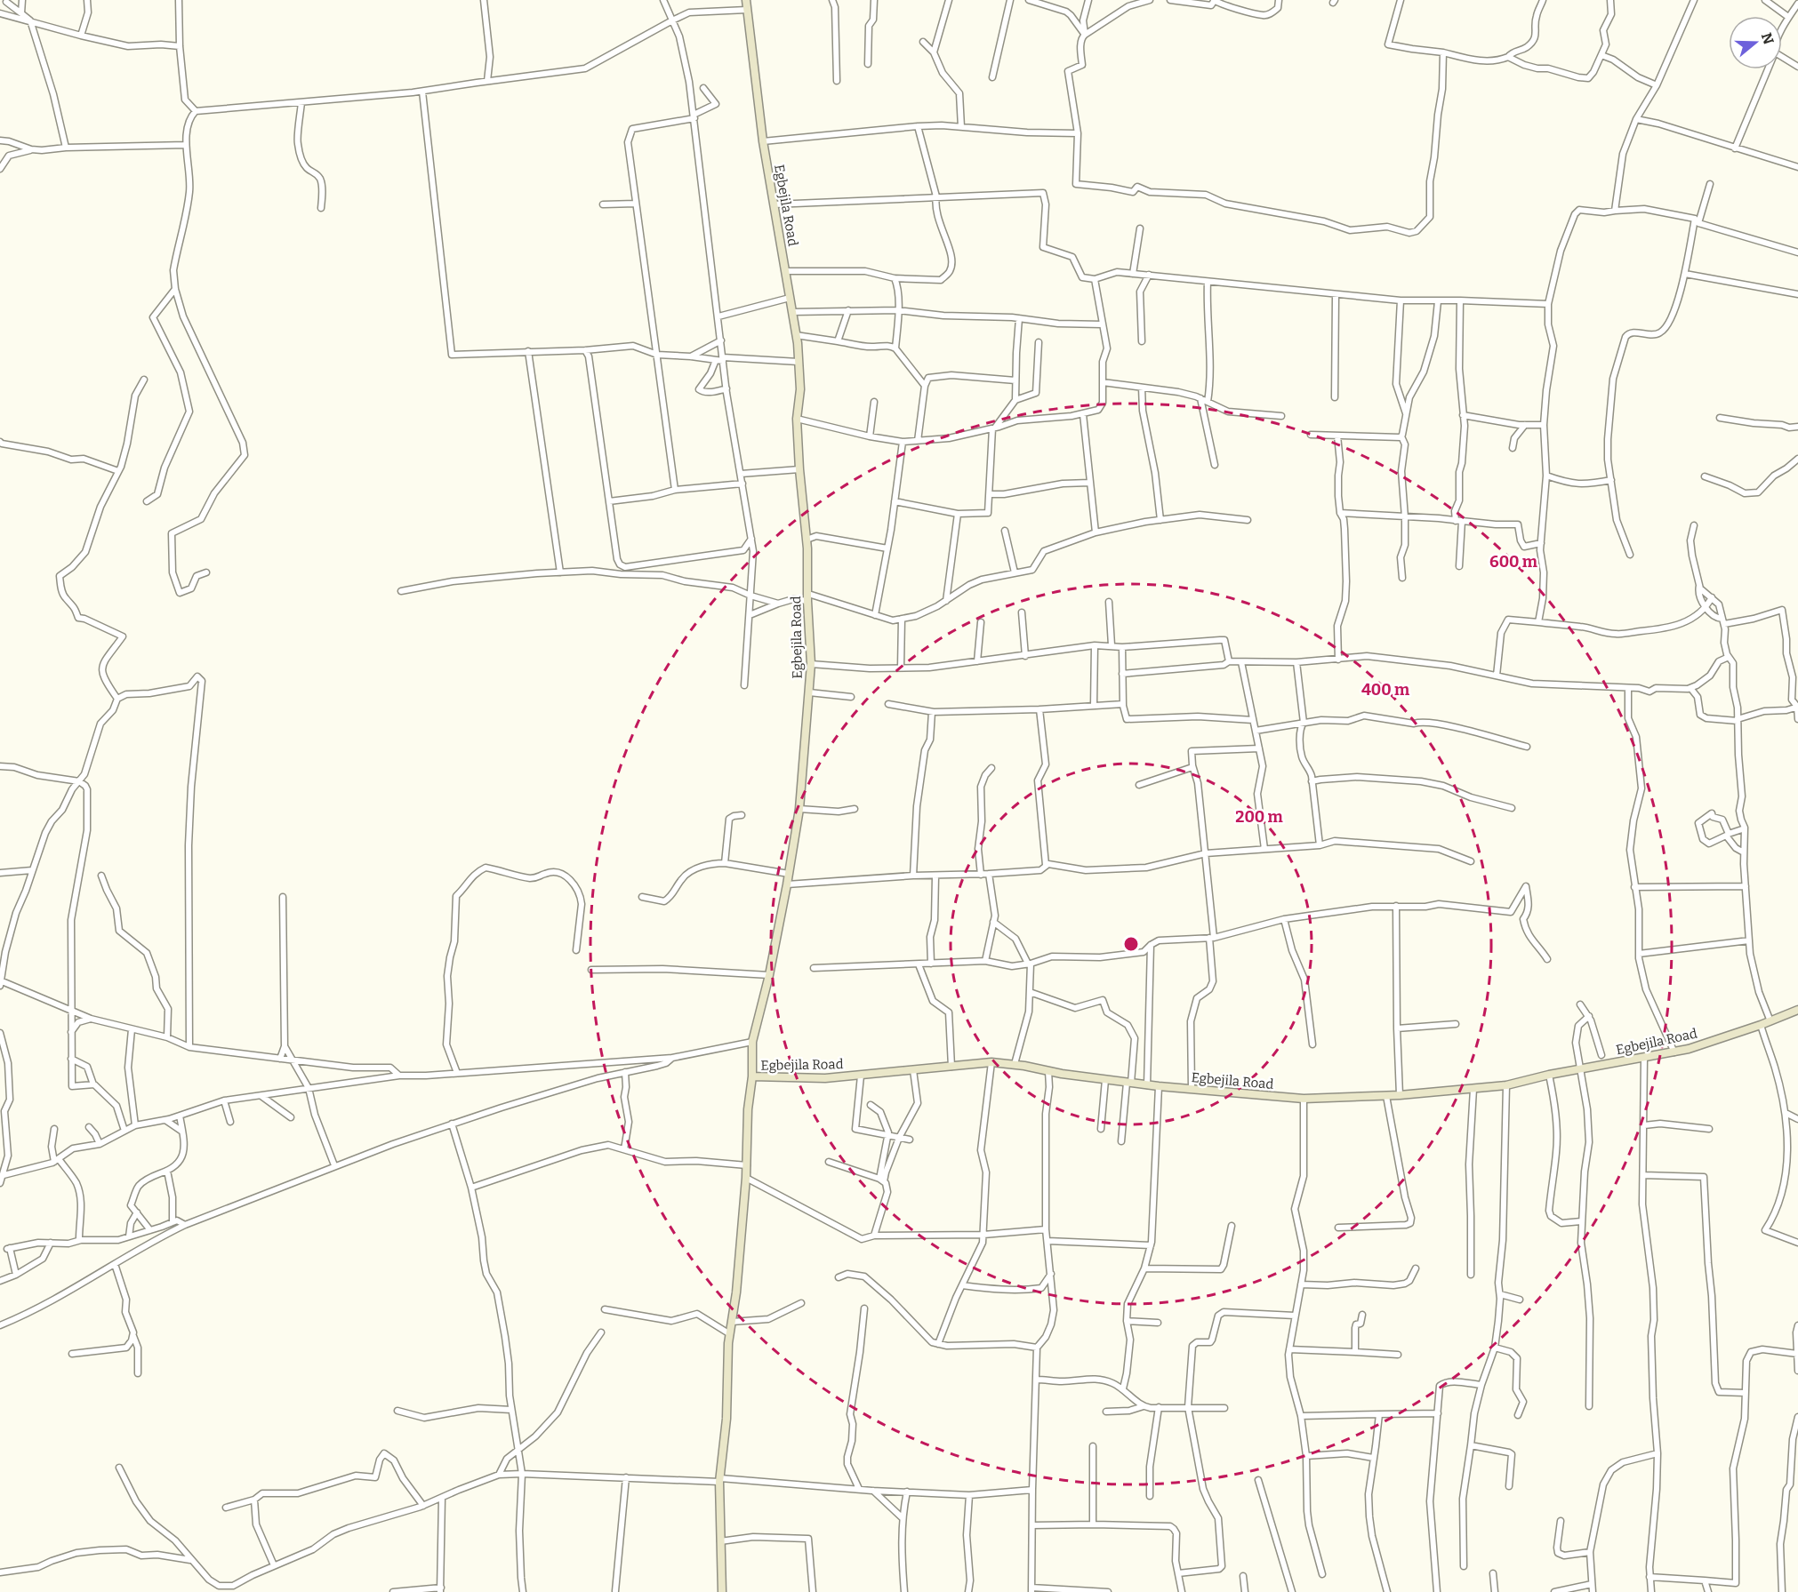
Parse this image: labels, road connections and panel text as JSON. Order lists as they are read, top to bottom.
{
  "streets": {
    "street": ["Egbejila Road"]
  },
  "north": "right",
  "rings": ["600 m", "400 m", "200 m"]
}
